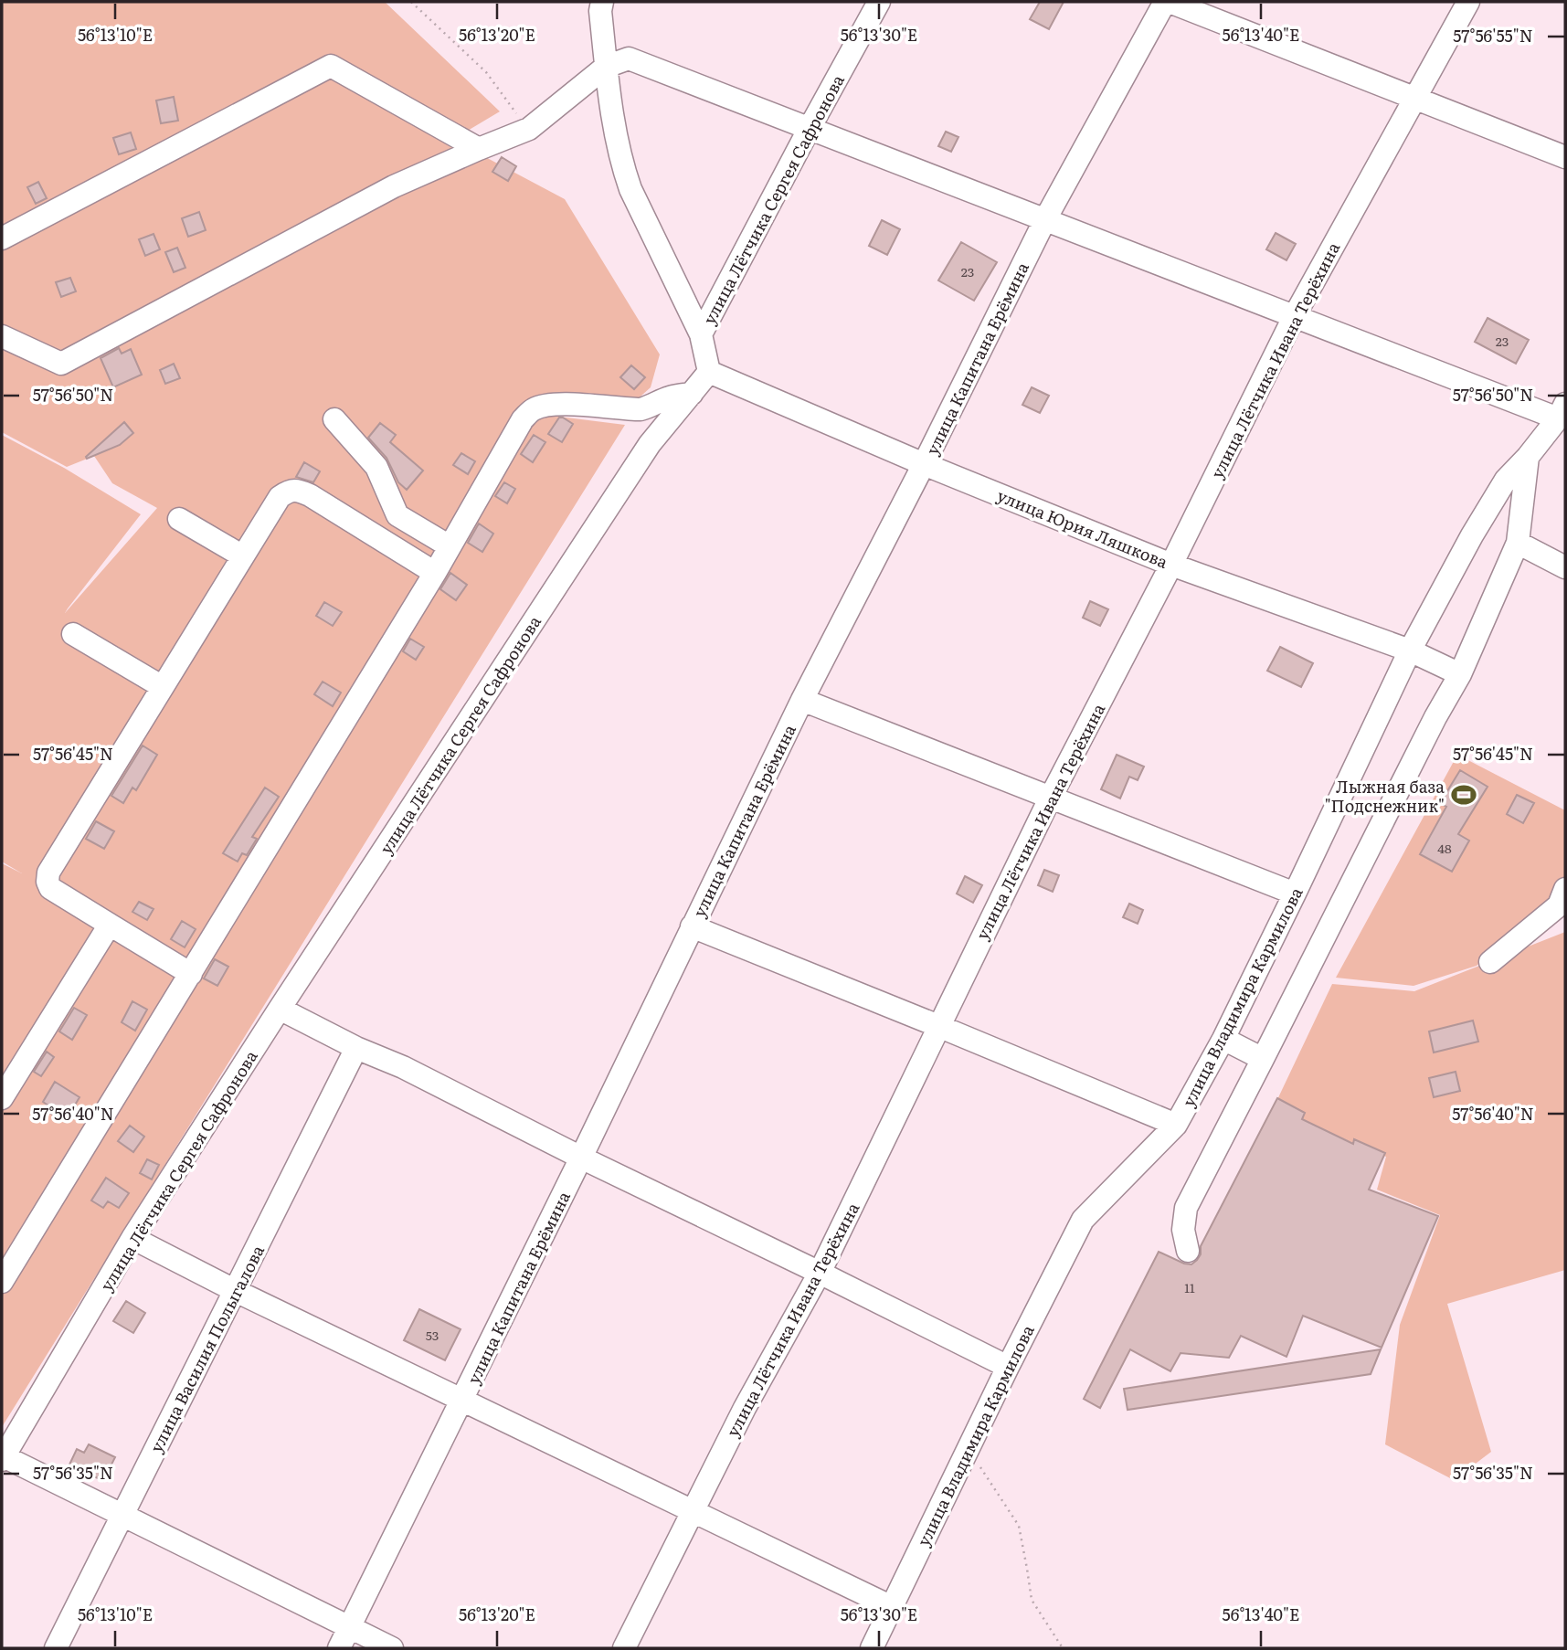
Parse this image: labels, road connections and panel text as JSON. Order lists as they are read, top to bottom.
{
  "streets": {
    "street": [
      "улица Лётчика Сергея Сафронова",
      "улица Капитана Ерёмина",
      "улица Лётчика Ивана Терёхина",
      "улица Юрия Ляшкова",
      "улица Владимира Кармилова",
      "улица Василия Полыгалова"
    ]
  },
  "crossings": [
    ["улица Лётчика Сергея Сафронова", "улица Юрия Ляшкова"],
    ["улица Капитана Ерёмина", "улица Юрия Ляшкова"],
    ["улица Лётчика Ивана Терёхина", "улица Юрия Ляшкова"],
    ["улица Юрия Ляшкова", "улица Владимира Кармилова"]
  ],
  "places": {
    "sports": ["Лыжная база \"Подснежник\""]
  },
  "house_numbers": [
    "23",
    "23",
    "48",
    "11",
    "53"
  ],
  "coordinates": [
    "56°13'10\"E",
    "56°13'20\"E",
    "56°13'30\"E",
    "56°13'40\"E",
    "57°56'55\"N",
    "57°56'50\"N",
    "57°56'45\"N",
    "57°56'40\"N",
    "57°56'35\"N"
  ]
}
